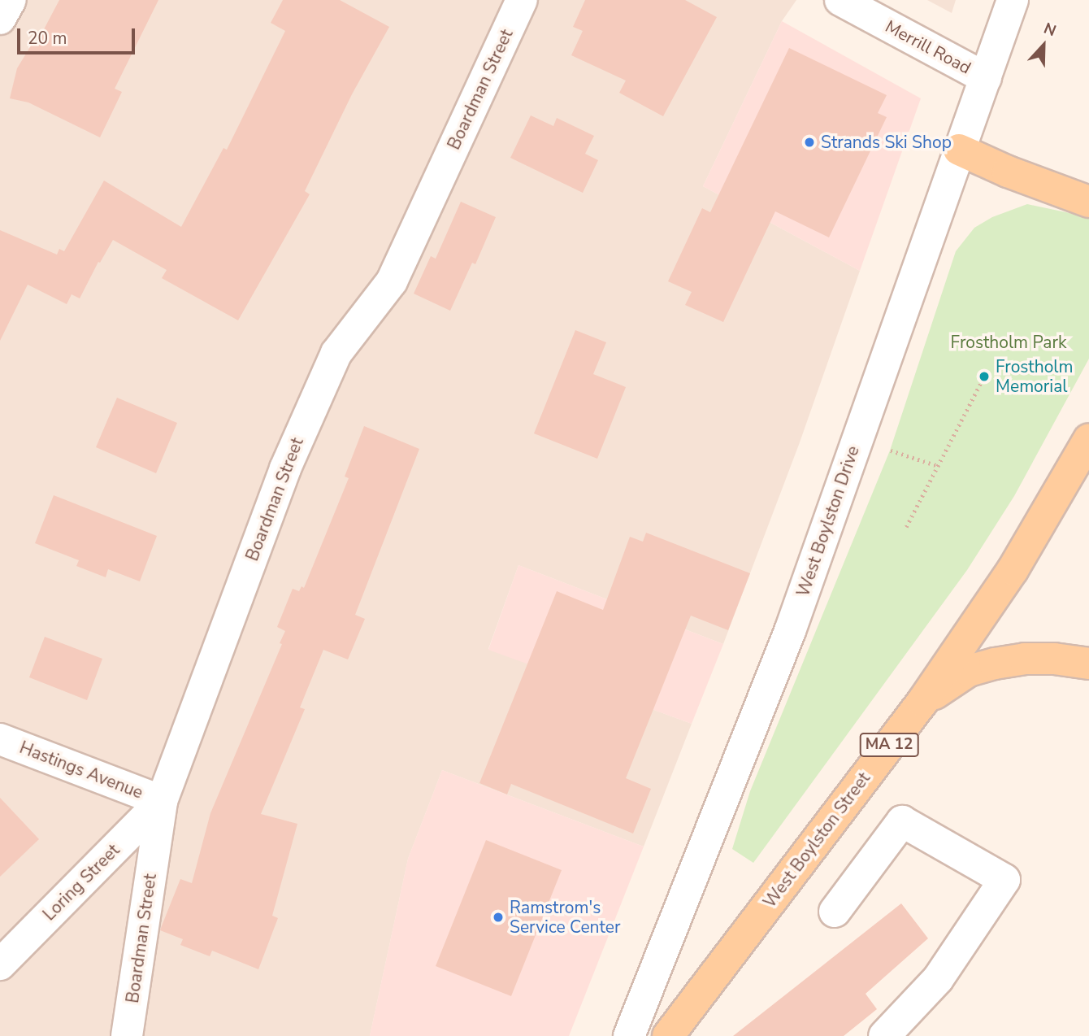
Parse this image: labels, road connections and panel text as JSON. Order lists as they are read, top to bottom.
{
  "streets": {
    "main road": ["MA 12", "West Boylston Street"],
    "street": [
      "Merrill Road",
      "Boardman Street",
      "West Boylston Drive",
      "Hastings Avenue",
      "Loring Street"
    ]
  },
  "crossings": [
    ["Merrill Road", "West Boylston Drive"],
    ["Boardman Street", "Hastings Avenue"],
    ["Boardman Street", "Loring Street"],
    ["Hastings Avenue", "Loring Street"]
  ],
  "parks": ["Frostholm Park"],
  "places": ["Strands Ski Shop", "Frostholm Memorial", "Ramstrom's Service Center"],
  "scale_bar": "20 m",
  "north": "top"
}
